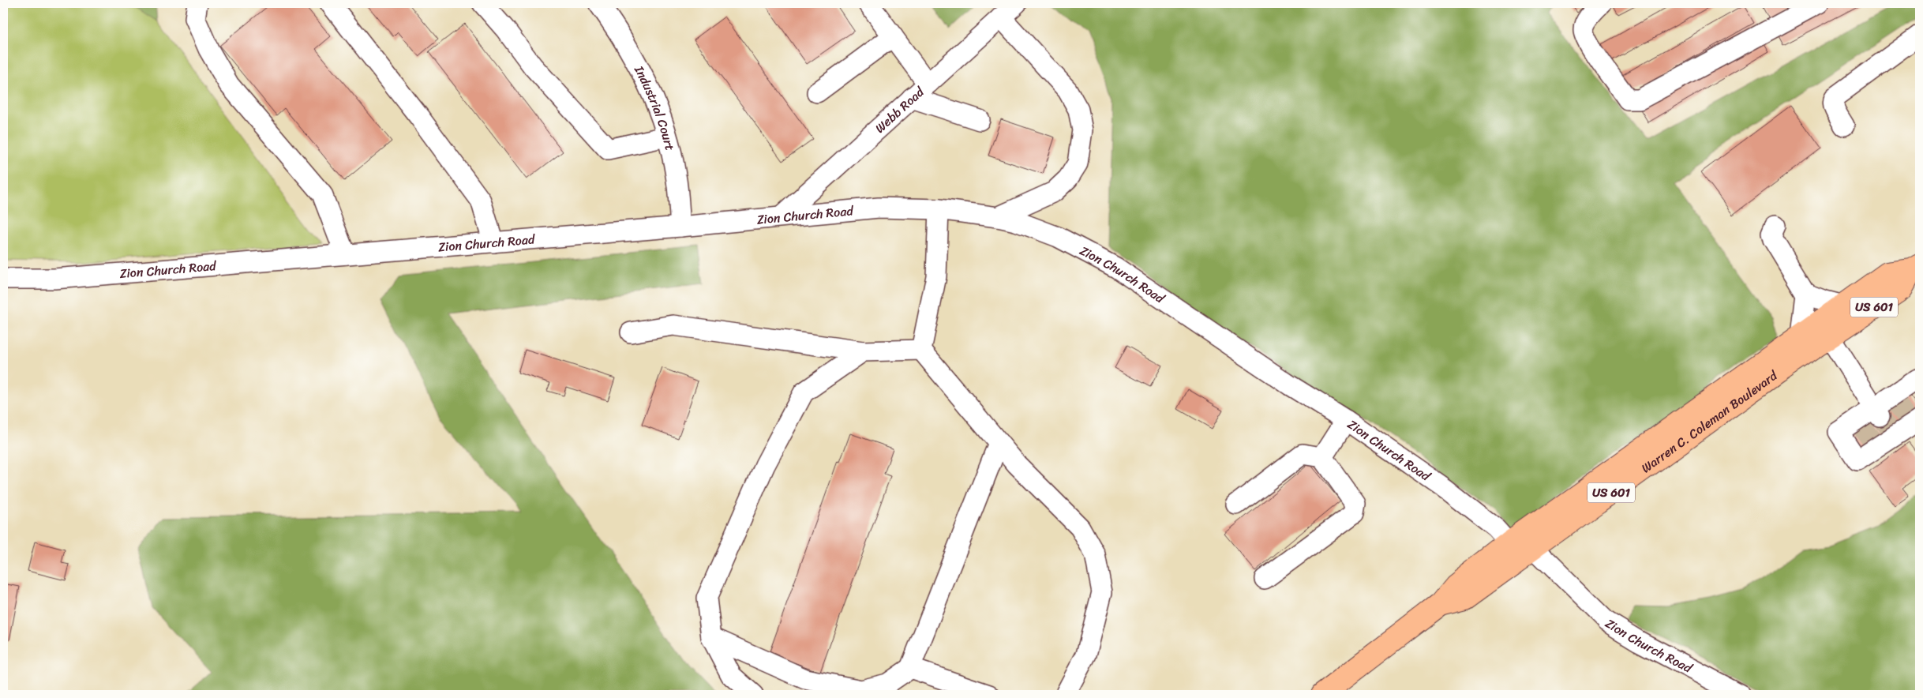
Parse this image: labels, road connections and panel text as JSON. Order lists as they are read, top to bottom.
{
  "streets": {
    "highway": ["US 601", "Warren C. Coleman Boulevard"],
    "street": ["Industrial Court", "Webb Road", "Zion Church Road"]
  },
  "crossings": [
    ["Industrial Court", "Zion Church Road"],
    ["Webb Road", "Zion Church Road"],
    ["Zion Church Road", "Warren C. Coleman Boulevard"]
  ]
}
